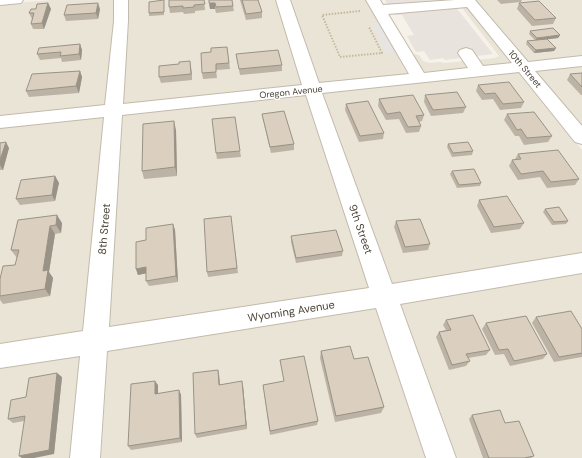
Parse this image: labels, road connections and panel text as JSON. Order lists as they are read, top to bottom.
{
  "streets": {
    "street": [
      "10th Street",
      "Oregon Avenue",
      "8th Street",
      "9th Street",
      "Wyoming Avenue"
    ]
  },
  "crossings": [
    ["10th Street", "Oregon Avenue"],
    ["Oregon Avenue", "8th Street"],
    ["Oregon Avenue", "9th Street"],
    ["8th Street", "Wyoming Avenue"],
    ["9th Street", "Wyoming Avenue"]
  ]
}
